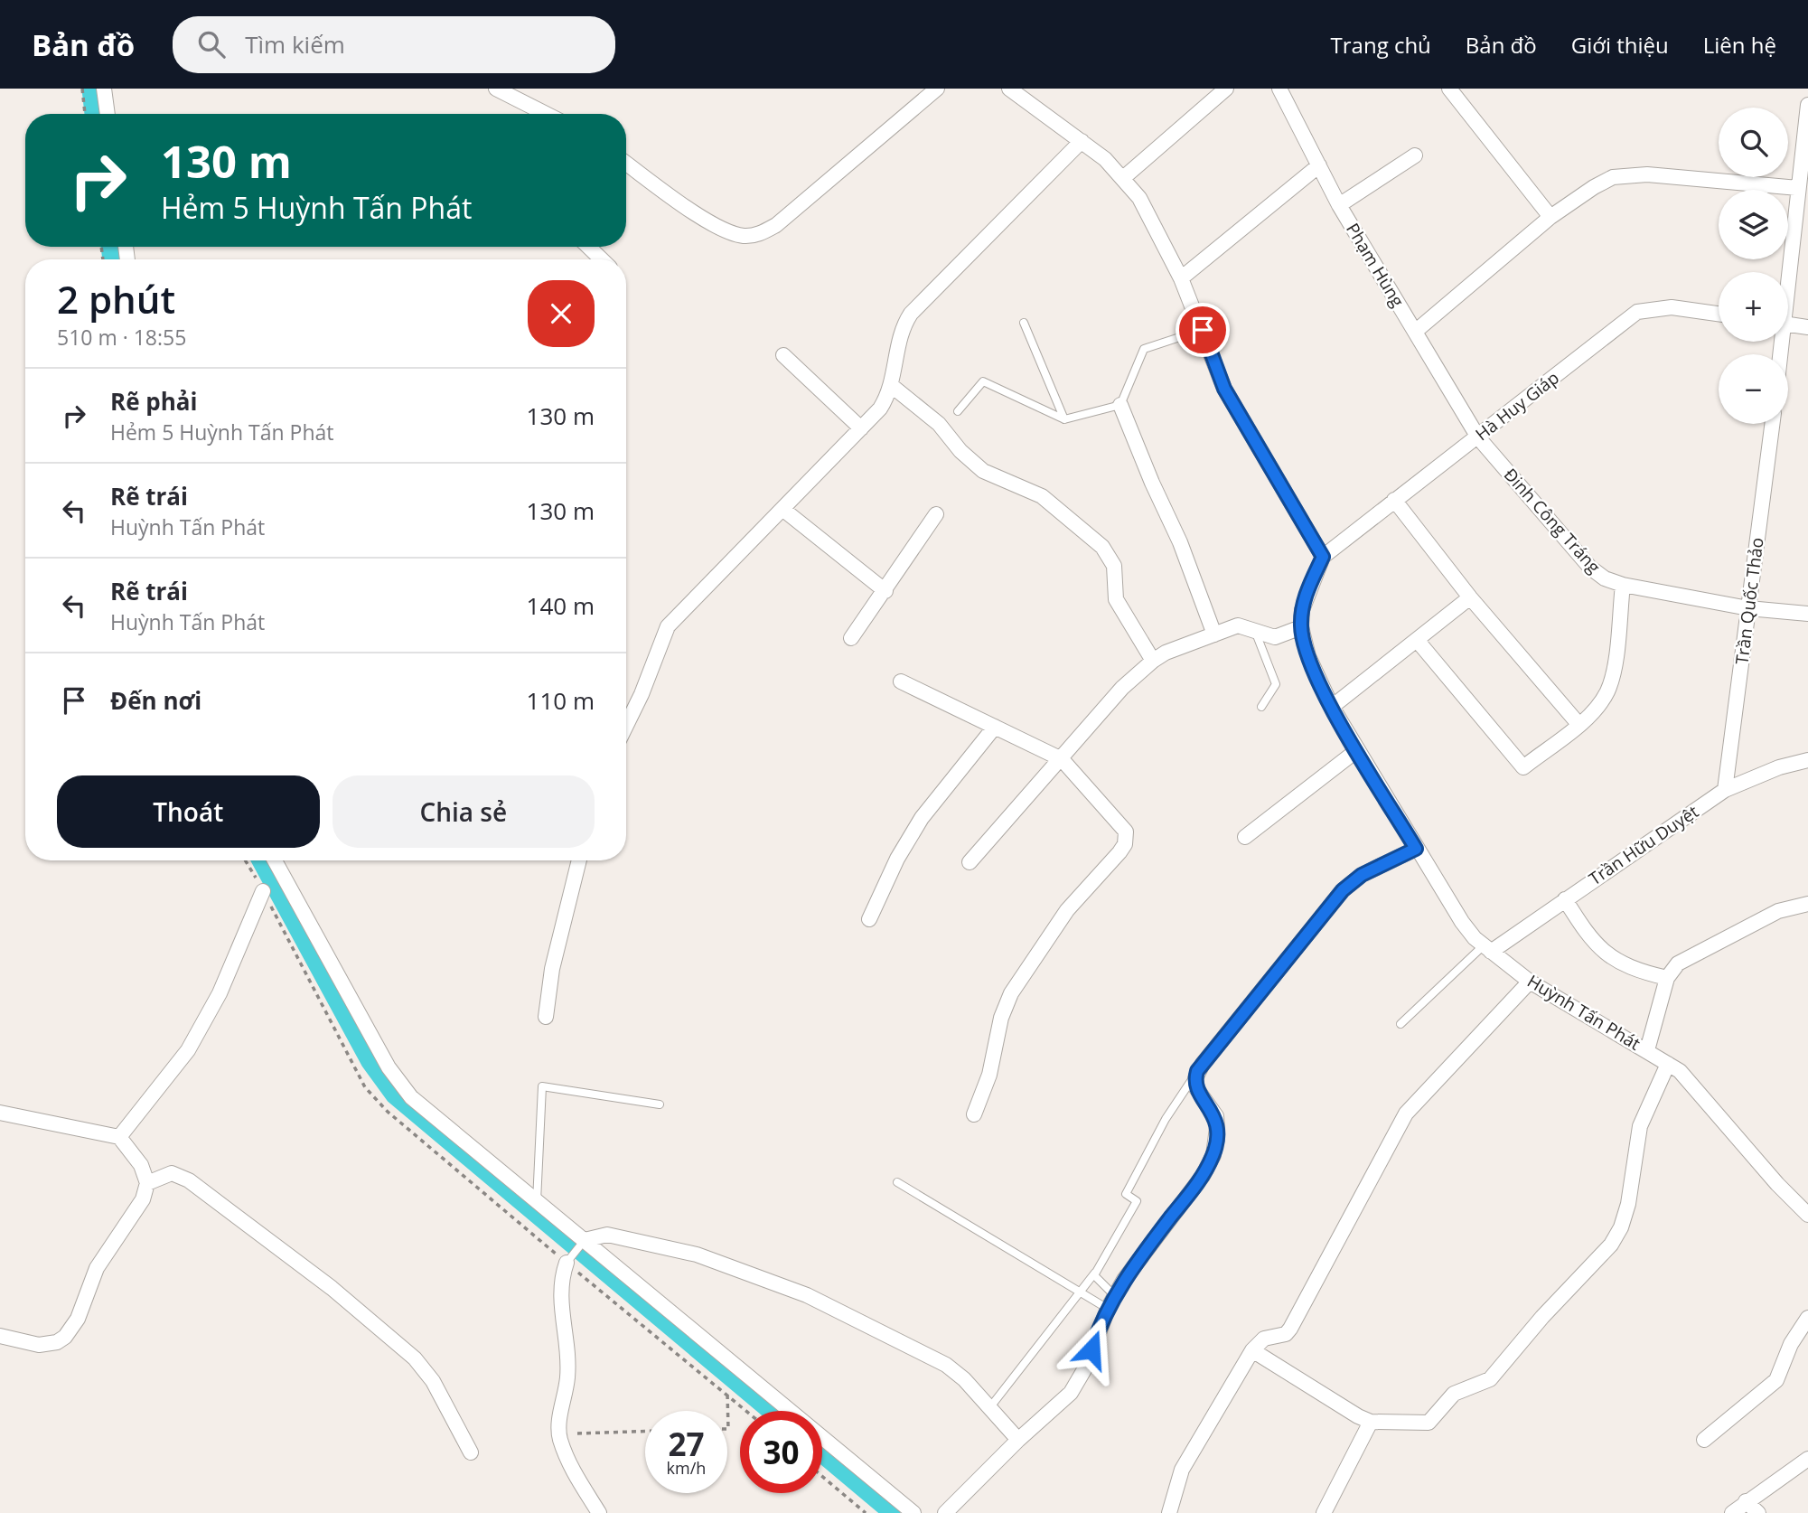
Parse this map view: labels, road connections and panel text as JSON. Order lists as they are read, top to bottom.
{
  "streets": {
    "street": [
      "Phạm Hùng",
      "Hà Huy Giáp",
      "Đinh Công Tráng",
      "Trần Quốc Thảo",
      "Trần Hữu Duyệt",
      "Huỳnh Tấn Phát"
    ]
  },
  "crossings": [
    ["Phạm Hùng", "Hà Huy Giáp"],
    ["Phạm Hùng", "Đinh Công Tráng"],
    ["Hà Huy Giáp", "Đinh Công Tráng"],
    ["Hà Huy Giáp", "Huỳnh Tấn Phát"],
    ["Đinh Công Tráng", "Trần Quốc Thảo"],
    ["Trần Quốc Thảo", "Trần Hữu Duyệt"],
    ["Trần Hữu Duyệt", "Huỳnh Tấn Phát"]
  ],
  "page": {
    "header": "Bản đồ",
    "search": "Tìm kiếm",
    "nav": [
      "Trang chủ",
      "Bản đồ",
      "Giới thiệu",
      "Liên hệ"
    ],
    "map_buttons": ["+", "−"],
    "turn": ["130 m", "Hẻm 5 Huỳnh Tấn Phát"],
    "heading": ["2 phút", "510 m · 18:55"],
    "list": [
      {
        "name": "Rẽ phải",
        "note": "Hẻm 5 Huỳnh Tấn Phát",
        "value": "130 m"
      },
      {
        "name": "Rẽ trái",
        "note": "Huỳnh Tấn Phát",
        "value": "130 m"
      },
      {
        "name": "Rẽ trái",
        "note": "Huỳnh Tấn Phát",
        "value": "140 m"
      },
      {
        "name": "Đến nơi",
        "value": "110 m"
      }
    ],
    "buttons": ["Thoát", "Chia sẻ"],
    "speed": "27 km/h",
    "limit": "30"
  }
}
